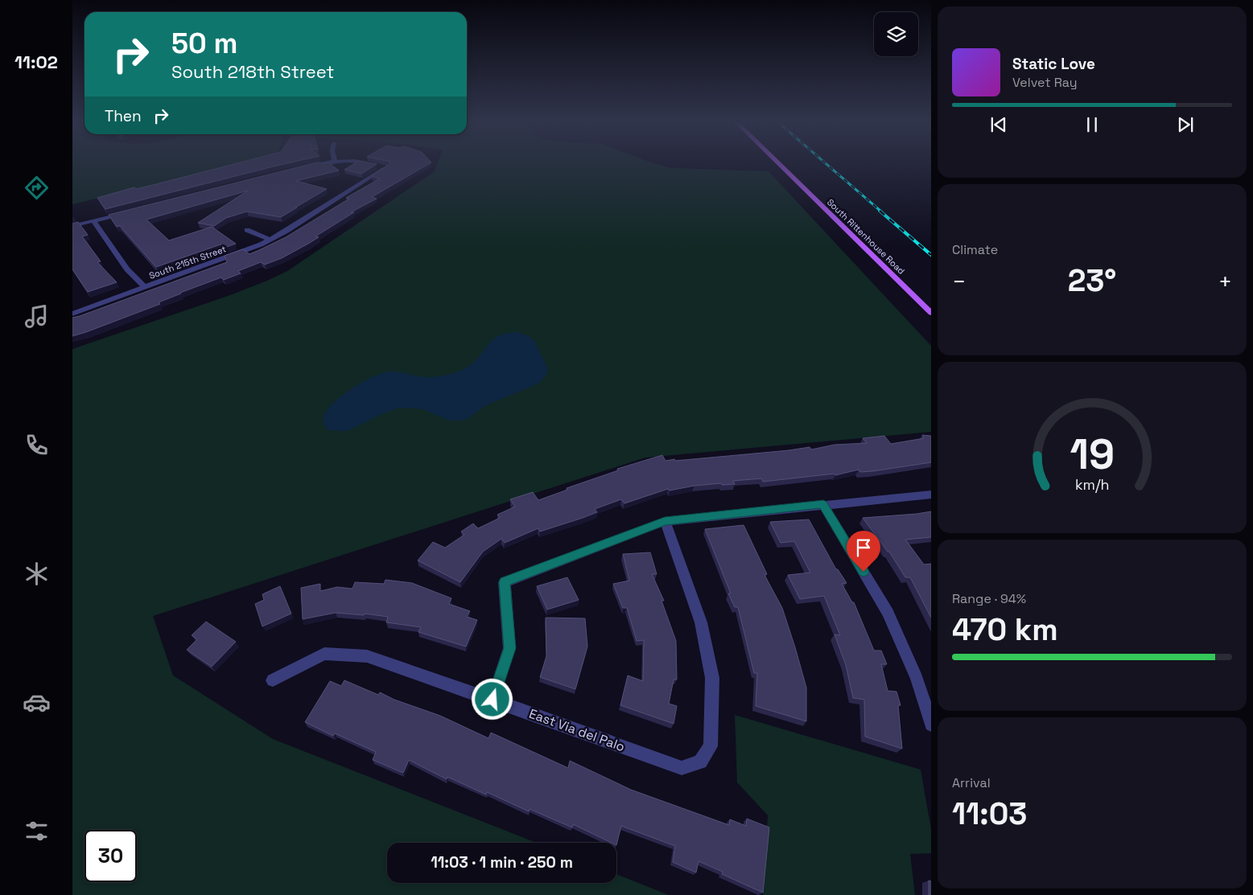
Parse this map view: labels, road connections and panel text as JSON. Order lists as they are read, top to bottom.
{
  "streets": {
    "main road": ["South Rittenhouse Road"],
    "street": ["South 215th Street", "East Via del Palo"]
  },
  "page": {
    "tabs": "11:02",
    "turn": ["50 m", "South 218th Street"],
    "song": ["Static Love", "Velvet Ray"],
    "then": "Then",
    "tile": [
      "Climate",
      ["Range · 94%", "470 km"],
      ["Arrival", "11:03"]
    ],
    "heat": ["−", "23°", "+"],
    "limit": "30",
    "trip": "11:03 · 1 min · 250 m",
    "gauge": ["19", "km/h"]
  }
}
